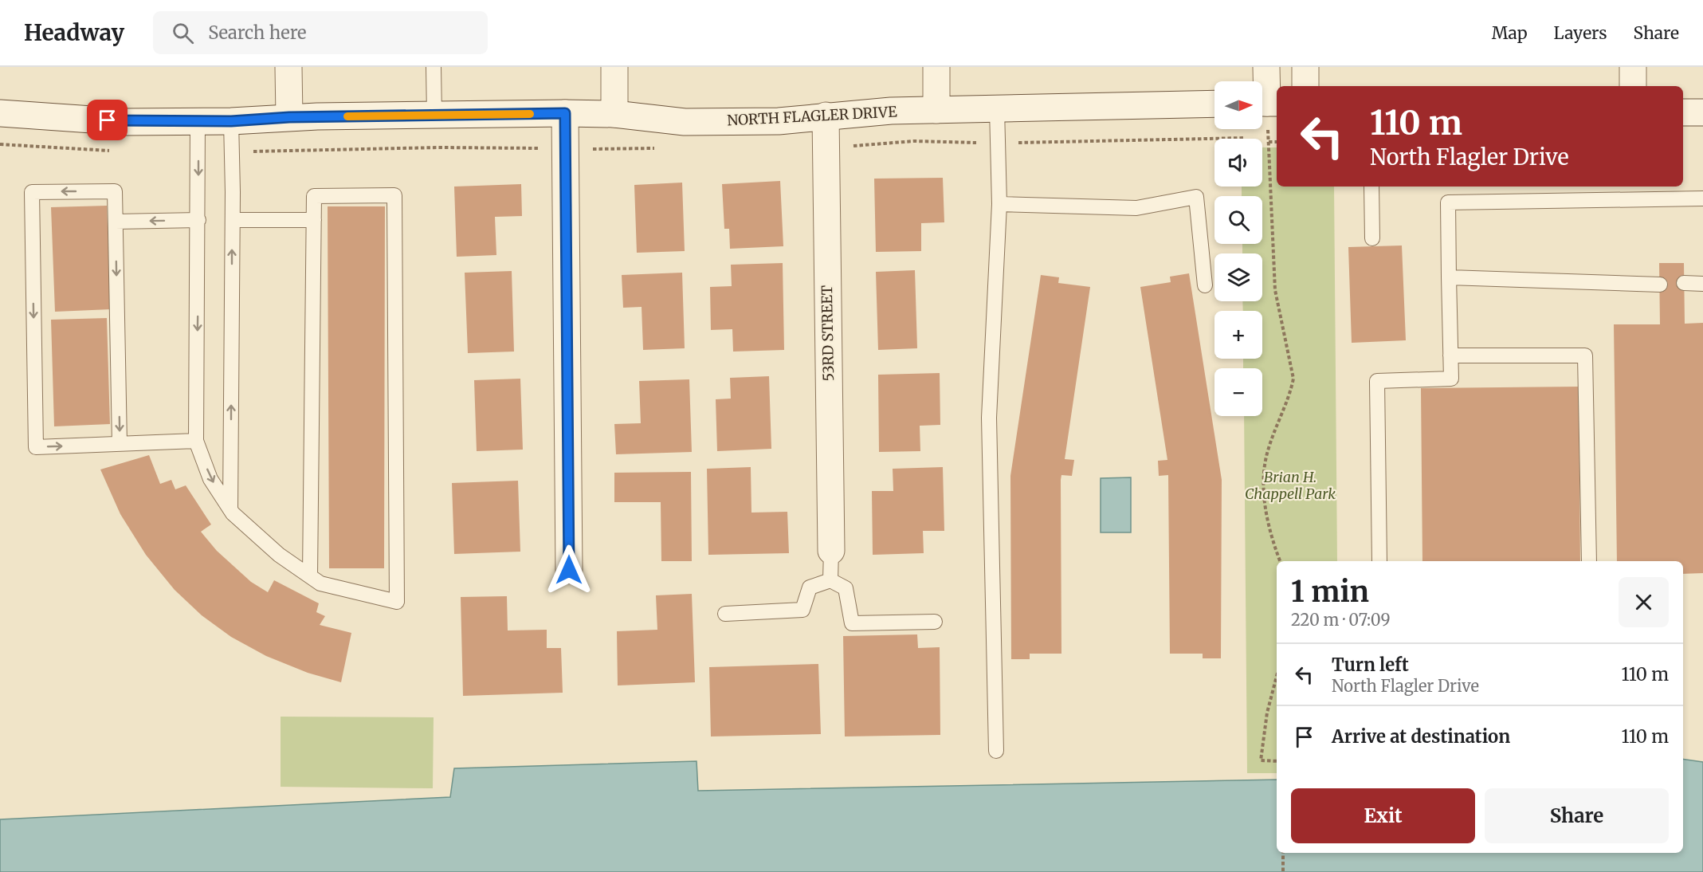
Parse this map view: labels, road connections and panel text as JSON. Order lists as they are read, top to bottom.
{
  "streets": {
    "street": ["NORTH FLAGLER DRIVE", "53RD STREET"]
  },
  "crossings": [
    ["NORTH FLAGLER DRIVE", "53RD STREET"]
  ],
  "parks": ["Brian H. Chappell Park"],
  "north": "right",
  "page": {
    "header": "Headway",
    "search": "Search here",
    "nav": ["Map", "Layers", "Share"],
    "map_buttons": ["+", "−"],
    "turn": ["110 m", "North Flagler Drive"],
    "heading": ["1 min", "220 m · 07:09"],
    "list": [
      {
        "name": "Turn left",
        "note": "North Flagler Drive",
        "value": "110 m"
      },
      {
        "name": "Arrive at destination",
        "value": "110 m"
      }
    ],
    "buttons": ["Exit", "Share"]
  }
}
